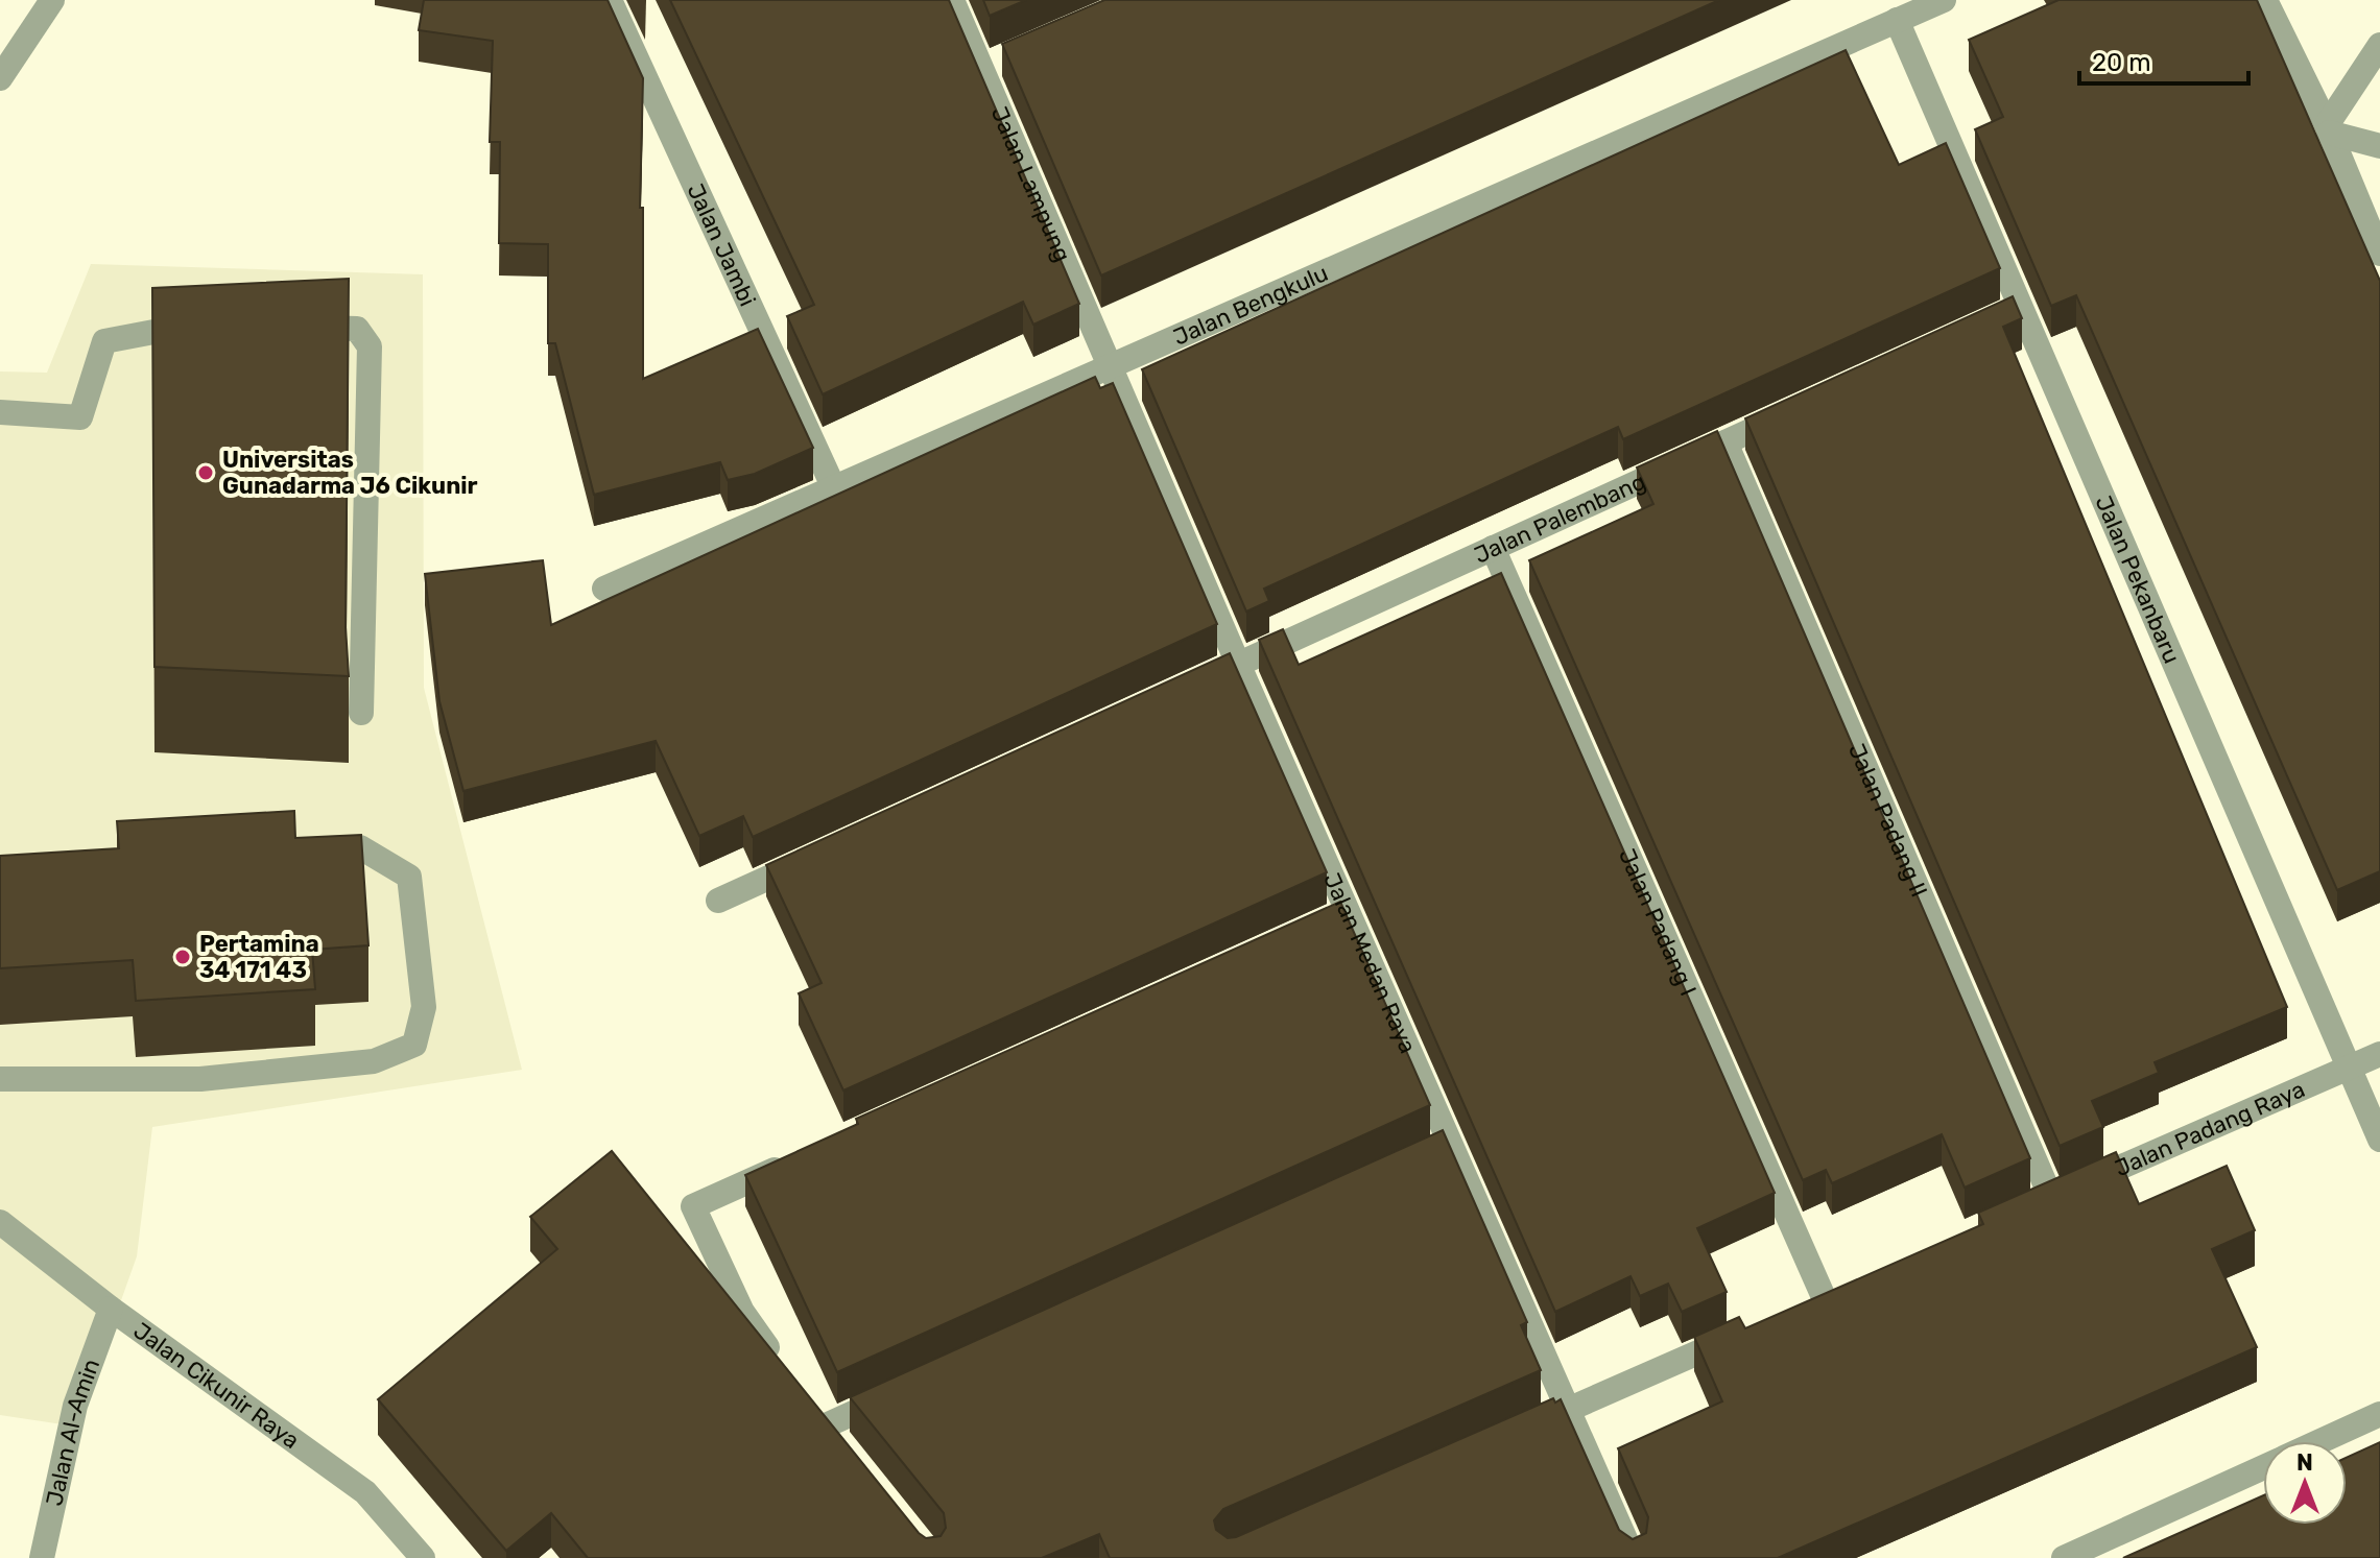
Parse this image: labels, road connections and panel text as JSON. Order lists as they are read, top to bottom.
{
  "streets": {
    "street": [
      "Jalan Lampung",
      "Jalan Jambi",
      "Jalan Bengkulu",
      "Jalan Palembang",
      "Jalan Pekanbaru",
      "Jalan Padang II",
      "Jalan Padang I",
      "Jalan Medan Raya",
      "Jalan Padang Raya",
      "Jalan Cikunir Raya",
      "Jalan Al-Amin"
    ]
  },
  "crossings": [
    ["Jalan Lampung", "Jalan Bengkulu"],
    ["Jalan Lampung", "Jalan Medan Raya"],
    ["Jalan Jambi", "Jalan Bengkulu"],
    ["Jalan Bengkulu", "Jalan Pekanbaru"],
    ["Jalan Bengkulu", "Jalan Medan Raya"],
    ["Jalan Palembang", "Jalan Padang II"],
    ["Jalan Palembang", "Jalan Padang I"],
    ["Jalan Palembang", "Jalan Medan Raya"],
    ["Jalan Pekanbaru", "Jalan Padang Raya"],
    ["Jalan Padang II", "Jalan Padang Raya"],
    ["Jalan Cikunir Raya", "Jalan Al-Amin"]
  ],
  "places": ["Universitas Gunadarma J6 Cikunir", "Pertamina 34 171 43"],
  "scale_bar": "20 m",
  "north": "top"
}
